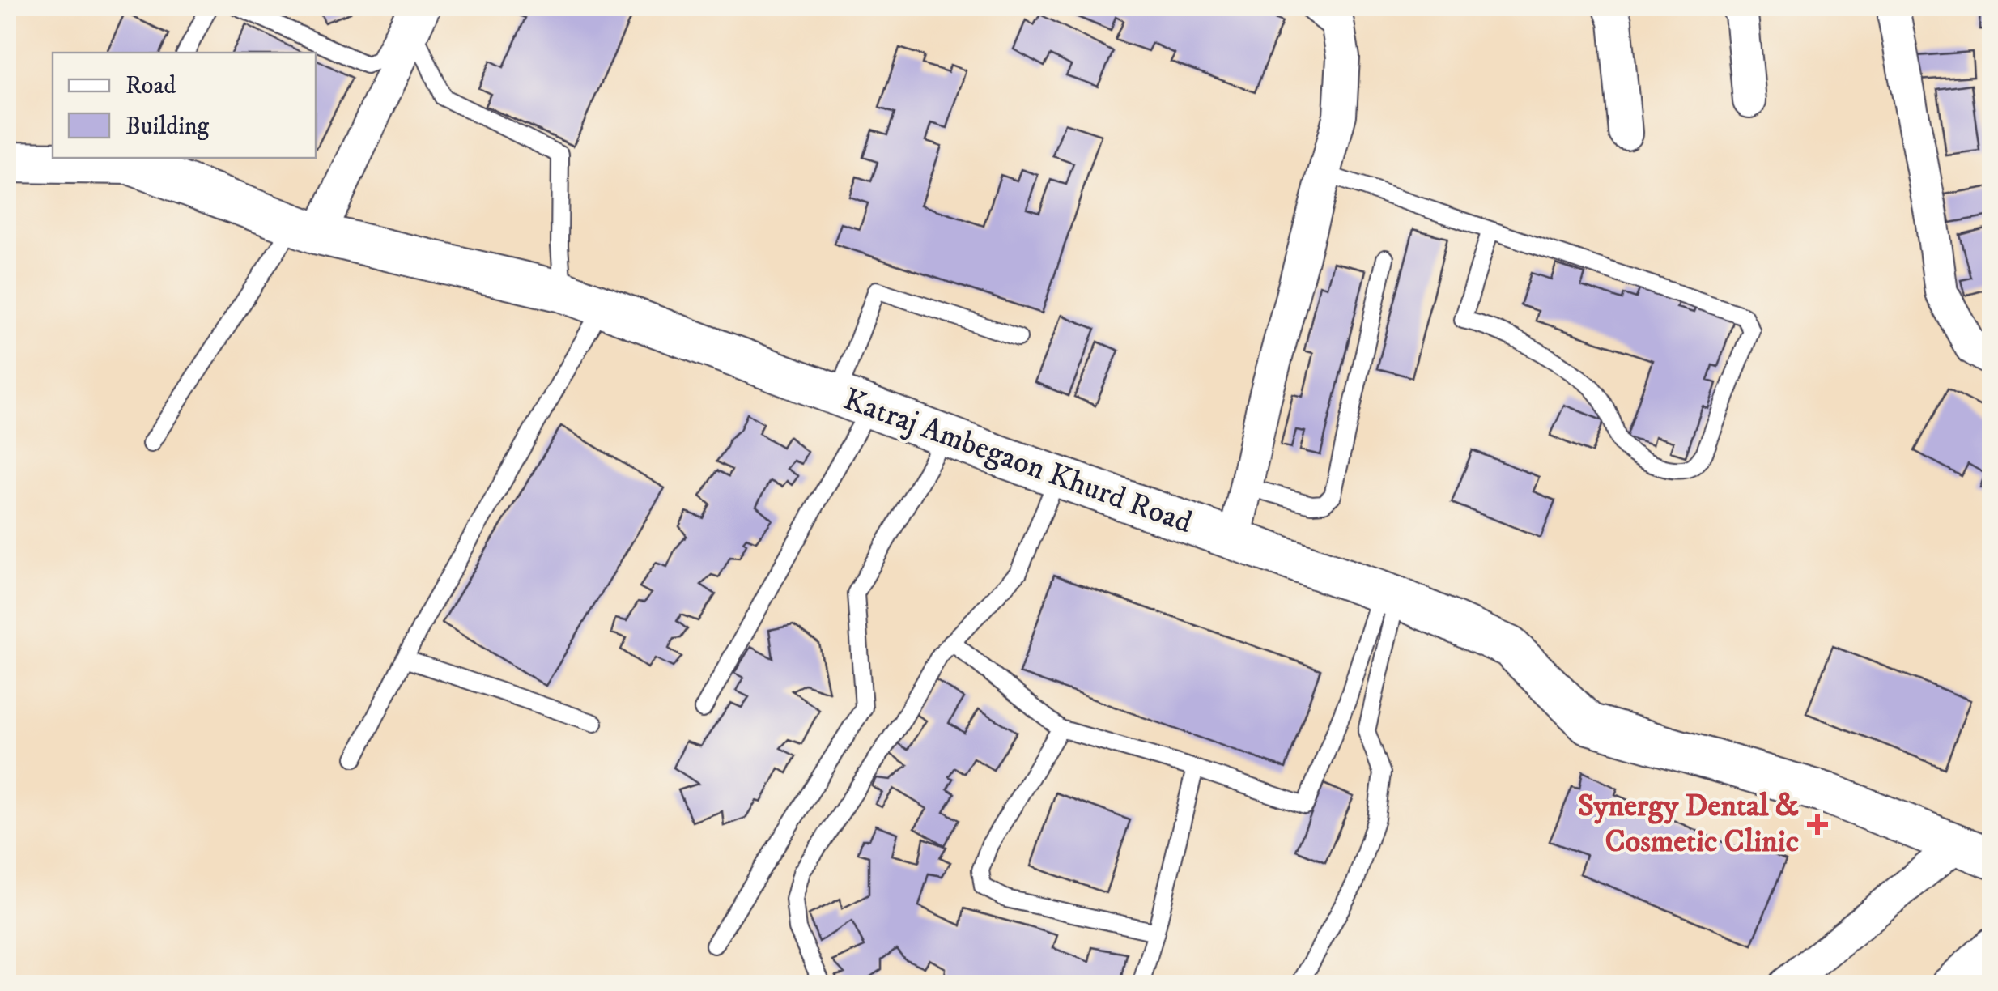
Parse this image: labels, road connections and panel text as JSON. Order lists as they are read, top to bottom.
{
  "streets": {
    "street": ["Katraj Ambegaon Khurd Road"]
  },
  "places": {
    "health": ["Synergy Dental & Cosmetic Clinic"]
  },
  "legend": ["Road", "Building"]
}
